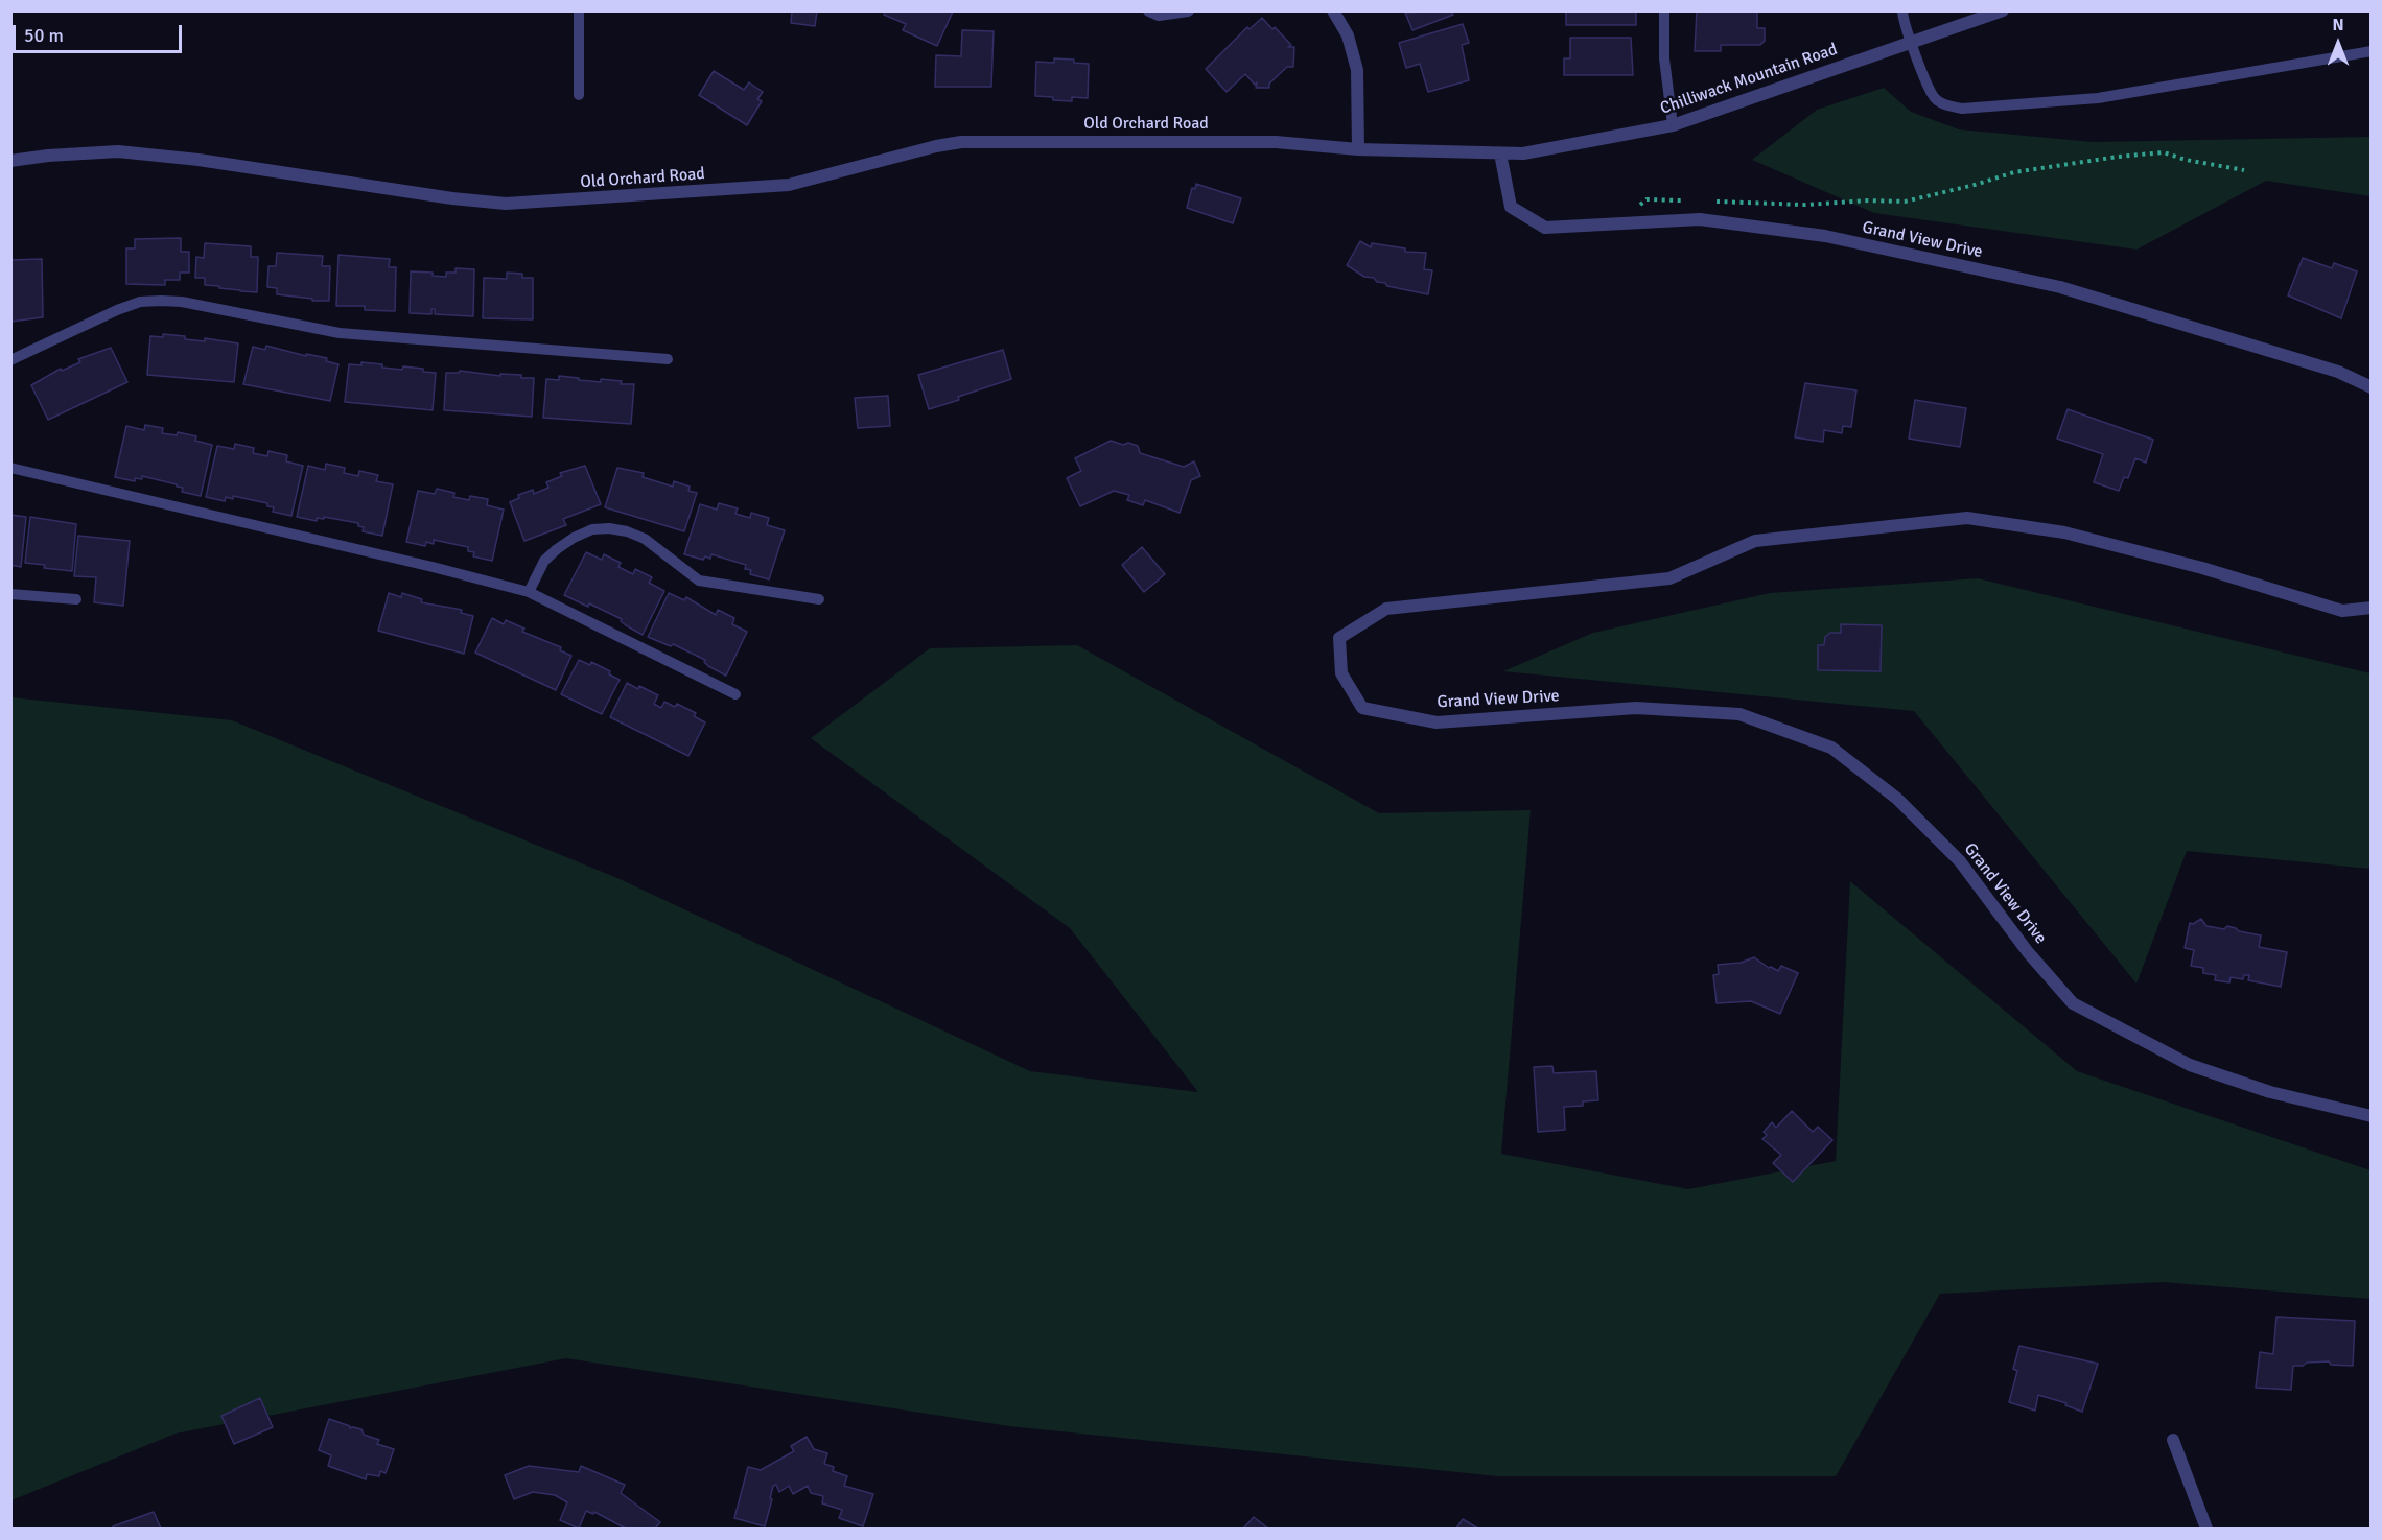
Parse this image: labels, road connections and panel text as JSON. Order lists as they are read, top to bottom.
{
  "streets": {
    "street": ["Chilliwack Mountain Road", "Old Orchard Road", "Grand View Drive"]
  },
  "crossings": [
    ["Chilliwack Mountain Road", "Old Orchard Road"],
    ["Chilliwack Mountain Road", "Grand View Drive"]
  ],
  "scale_bar": "50 m",
  "north": "top"
}
